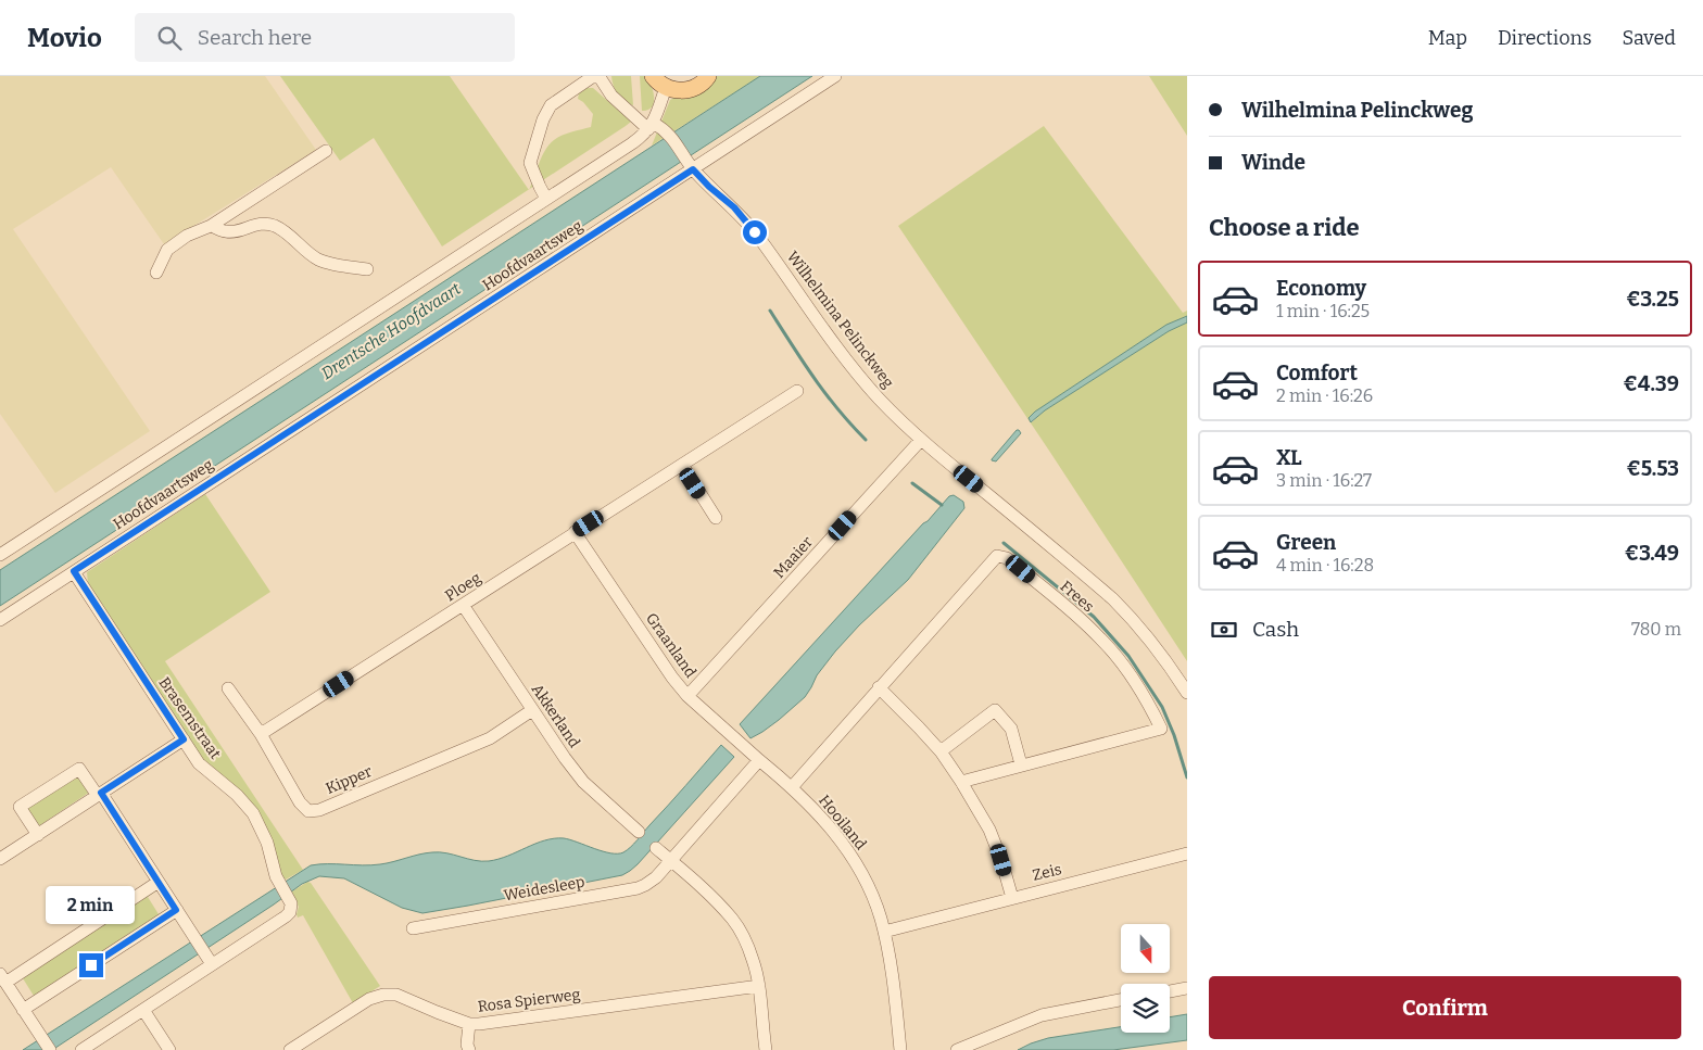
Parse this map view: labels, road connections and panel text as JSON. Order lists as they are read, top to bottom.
{
  "streets": {
    "street": [
      "Hoofdvaartsweg",
      "Wilhelmina Pelinckweg",
      "Maaier",
      "Ploeg",
      "Frees",
      "Graanland",
      "Akkerland",
      "Brasemstraat",
      "Kipper",
      "Hooiland",
      "Zeis",
      "Weidesleep",
      "Rosa Spierweg"
    ]
  },
  "crossings": [
    ["Hoofdvaartsweg", "Wilhelmina Pelinckweg"],
    ["Hoofdvaartsweg", "Brasemstraat"],
    ["Wilhelmina Pelinckweg", "Maaier"],
    ["Maaier", "Graanland"],
    ["Ploeg", "Graanland"],
    ["Ploeg", "Akkerland"],
    ["Ploeg", "Kipper"],
    ["Frees", "Hooiland"],
    ["Graanland", "Hooiland"],
    ["Akkerland", "Kipper"],
    ["Hooiland", "Zeis"]
  ],
  "water": ["Drentsche Hoofdvaart"],
  "north": "bottom",
  "page": {
    "header": "Movio",
    "search": "Search here",
    "nav": ["Map", "Directions", "Saved"],
    "banner": ["Wilhelmina Pelinckweg", "Winde"],
    "heading": "Choose a ride",
    "list": [
      {
        "name": "Economy",
        "note": "1 min · 16:25",
        "value": "€3.25"
      },
      {
        "name": "Comfort",
        "note": "2 min · 16:26",
        "value": "€4.39"
      },
      {
        "name": "XL",
        "note": "3 min · 16:27",
        "value": "€5.53"
      },
      {
        "name": "Green",
        "note": "4 min · 16:28",
        "value": "€3.49"
      }
    ],
    "pay": ["Cash", "780 m"],
    "bubble": "2 min",
    "buttons": "Confirm"
  }
}
